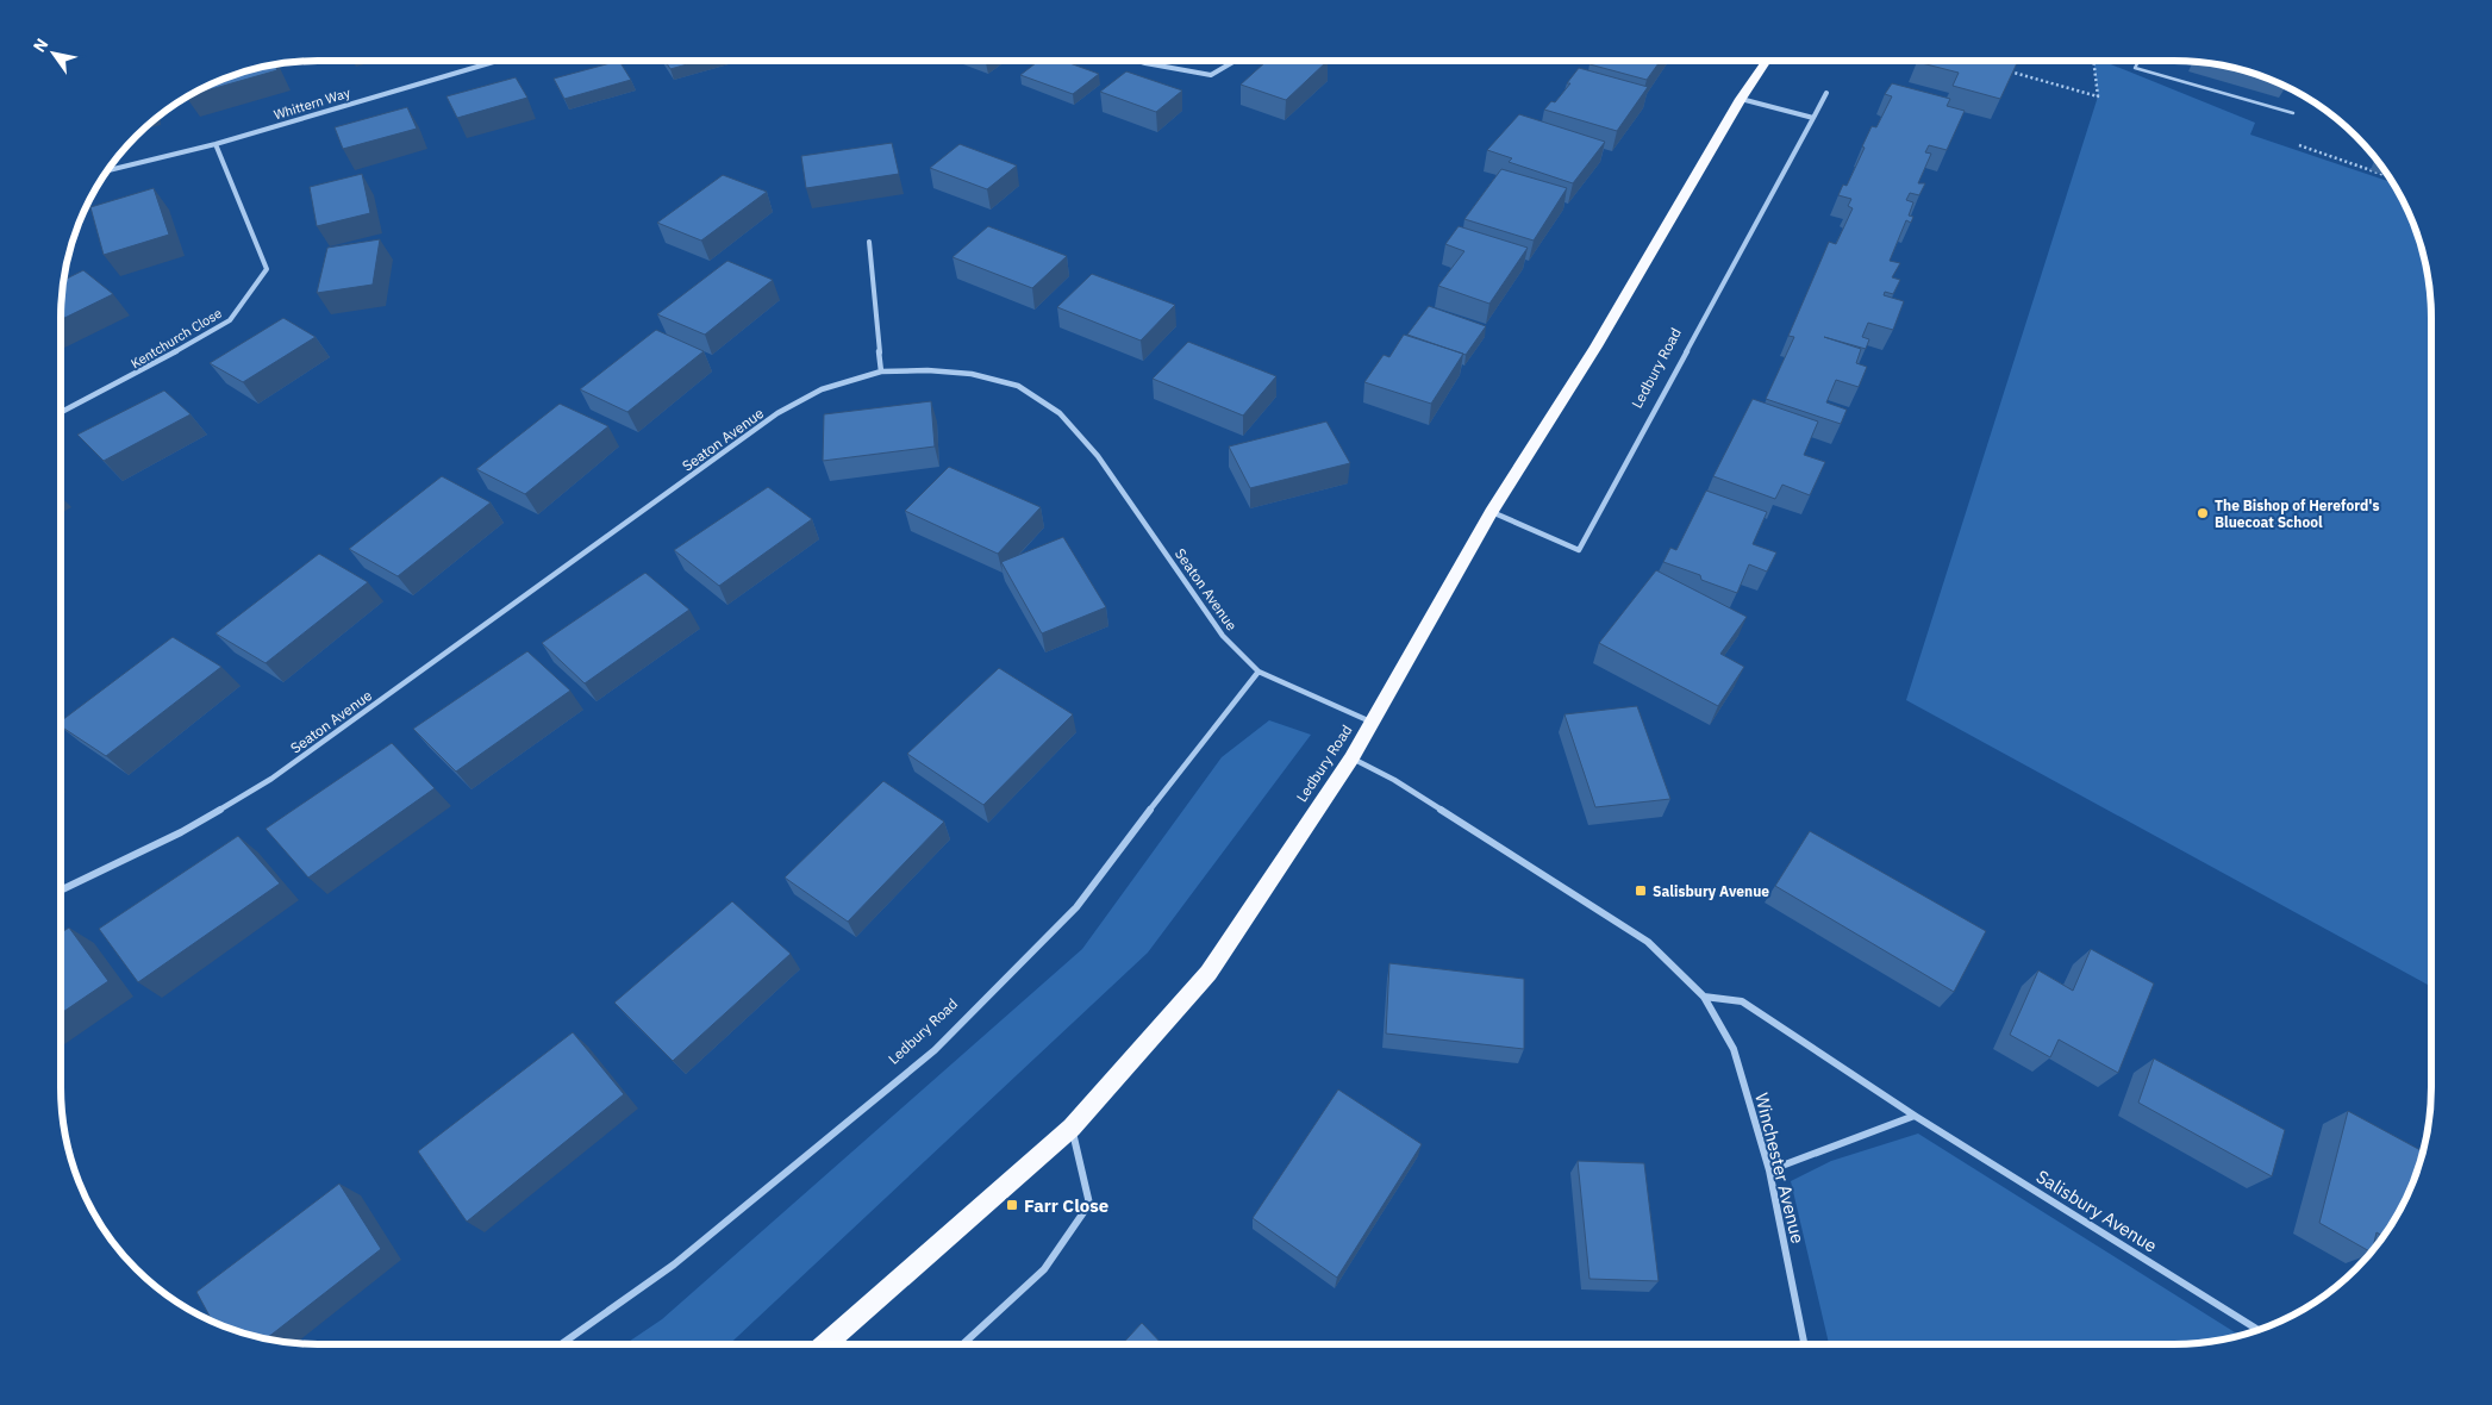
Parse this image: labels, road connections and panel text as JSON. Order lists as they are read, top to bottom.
{
  "streets": {
    "highway": ["Ledbury Road"],
    "street": [
      "Whittern Way",
      "Kentchurch Close",
      "Seaton Avenue",
      "Winchester Avenue",
      "Salisbury Avenue"
    ]
  },
  "crossings": [
    ["Whittern Way", "Kentchurch Close"],
    ["Ledbury Road", "Seaton Avenue"],
    ["Winchester Avenue", "Salisbury Avenue"]
  ],
  "places": {
    "other": ["The Bishop of Hereford's Bluecoat School"],
    "transit": ["Salisbury Avenue", "Farr Close"]
  },
  "north": "top left"
}
